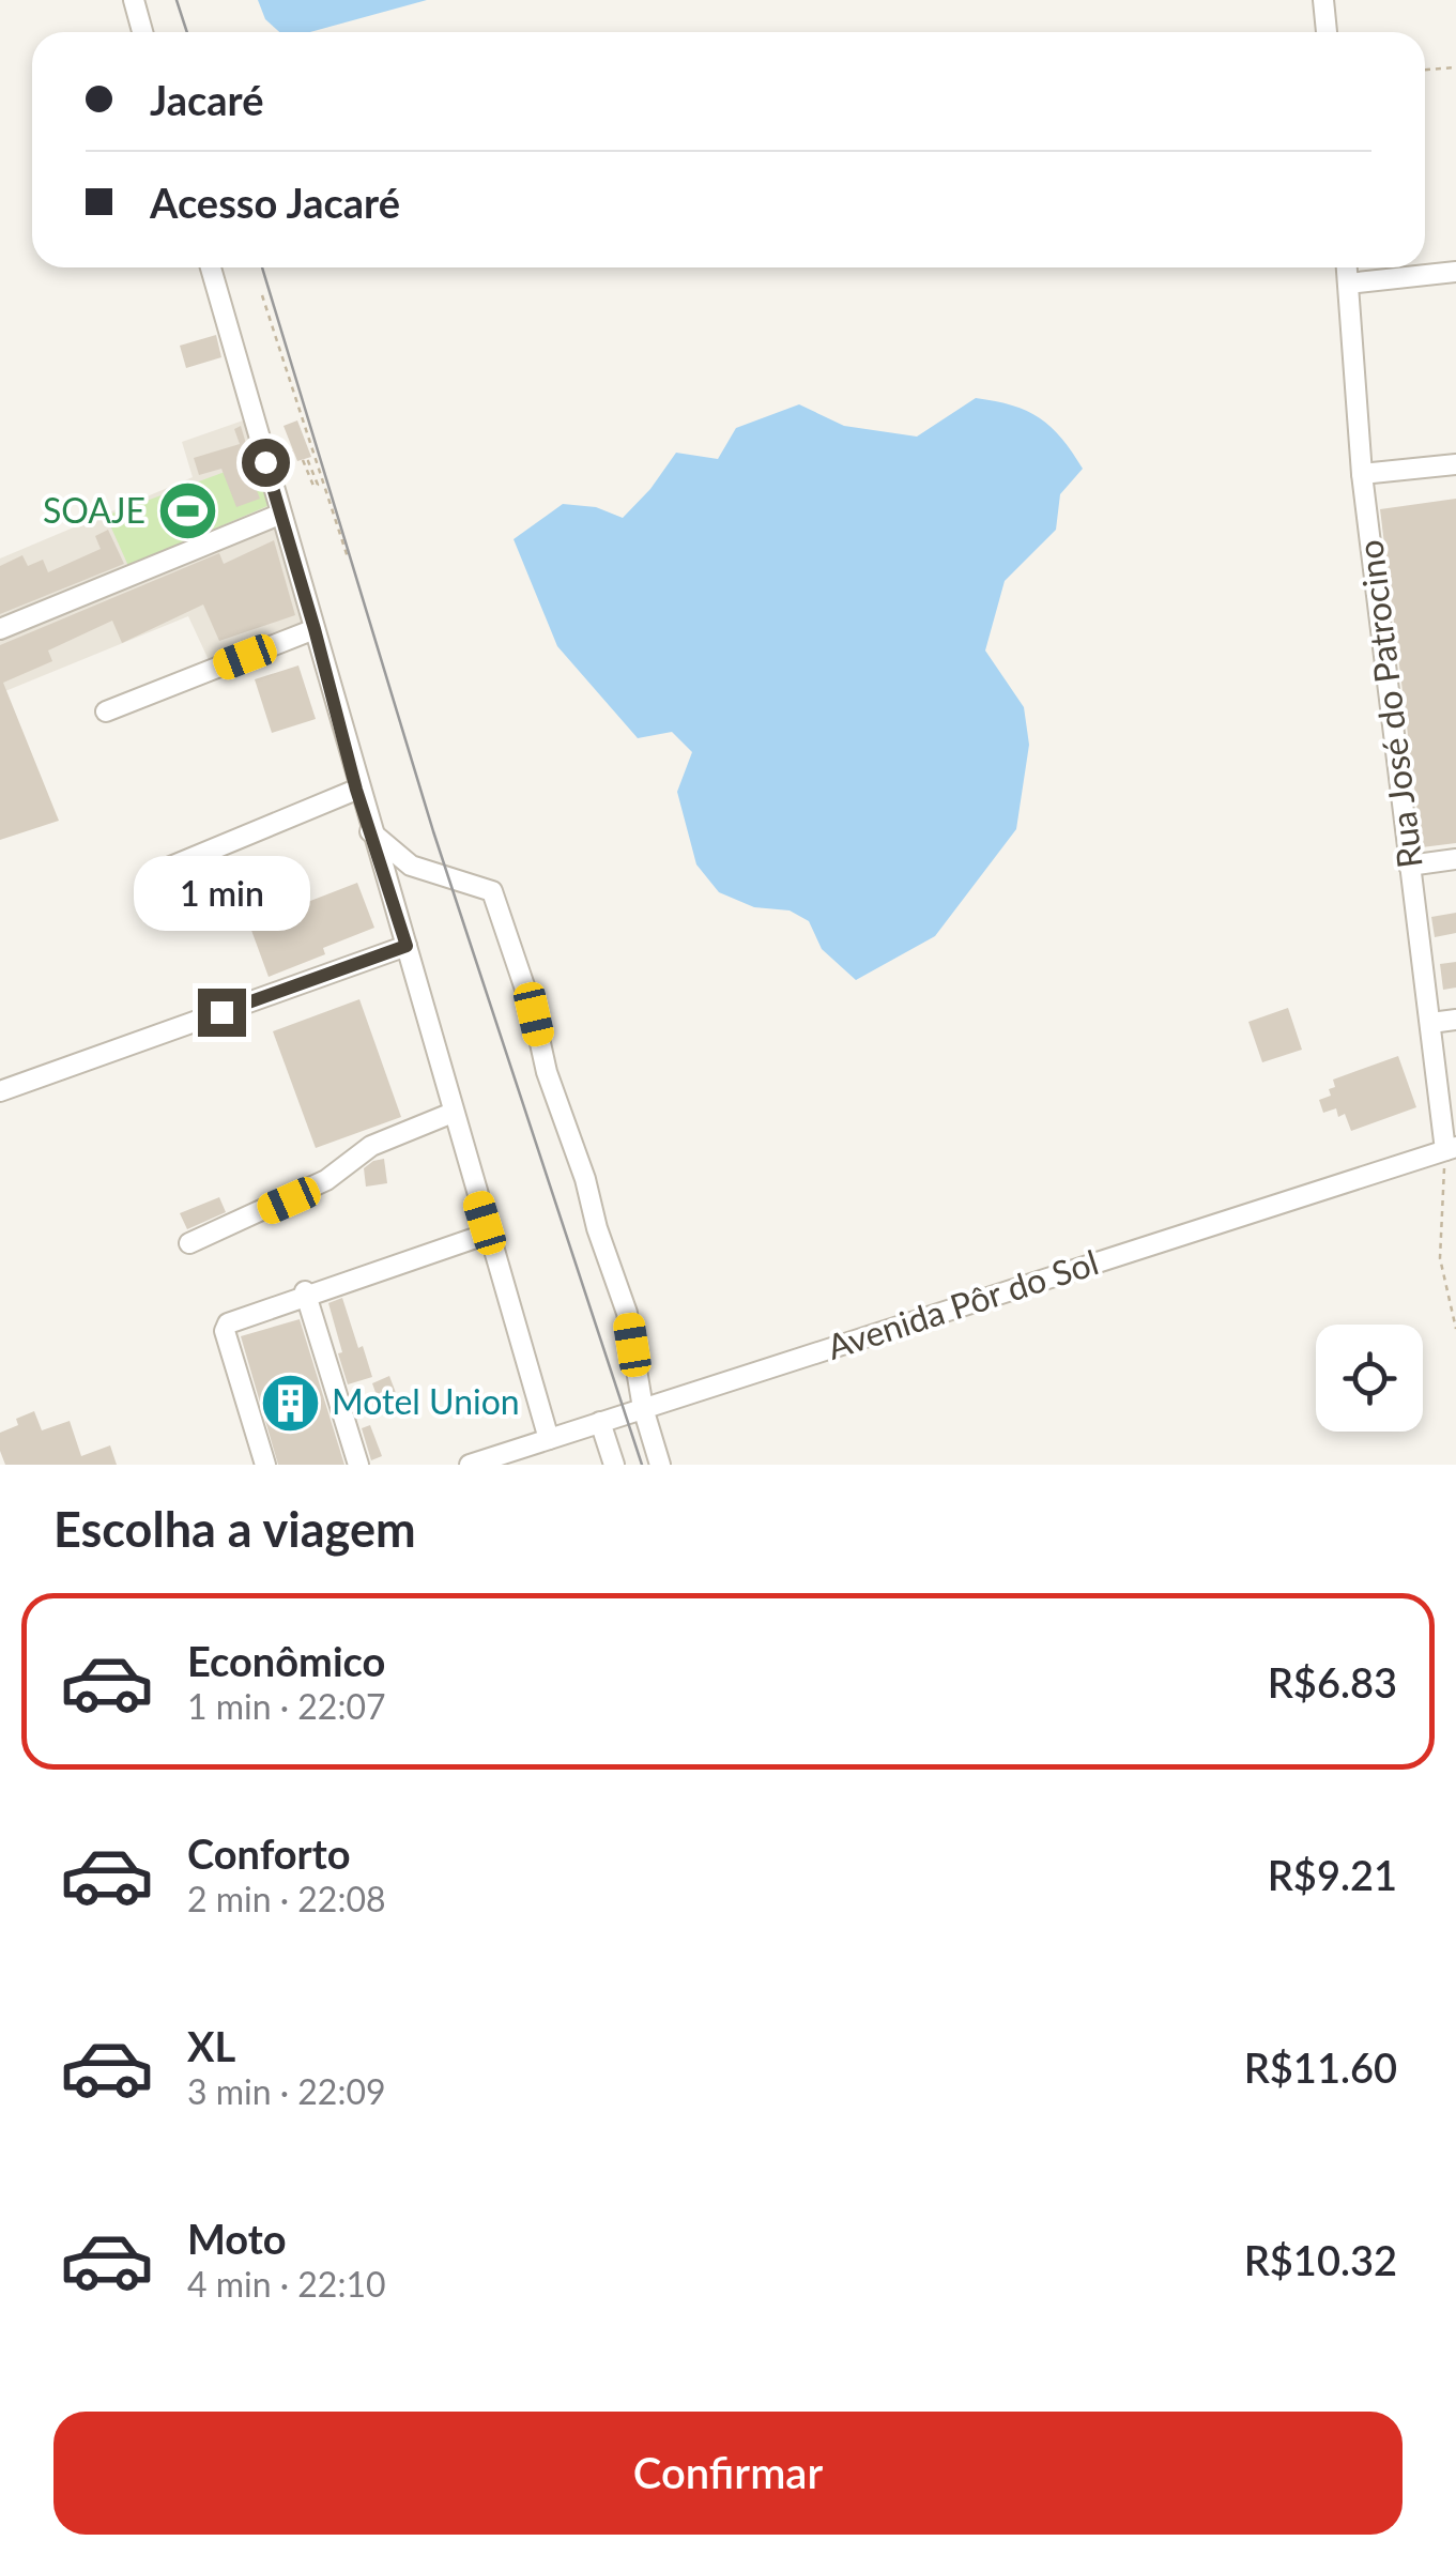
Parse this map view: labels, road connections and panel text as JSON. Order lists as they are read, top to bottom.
{
  "streets": {
    "street": ["Rua José do Patrocino", "Avenida Pôr do Sol"]
  },
  "crossings": [
    ["Rua José do Patrocino", "Avenida Pôr do Sol"]
  ],
  "places": {
    "sports": ["SOAJE"],
    "building": ["Motel Union"]
  },
  "page": {
    "banner": ["Jacaré", "Acesso Jacaré"],
    "bubble": "1 min",
    "heading": "Escolha a viagem",
    "list": [
      {
        "name": "Econômico",
        "note": "1 min · 22:07",
        "value": "R$6.83"
      },
      {
        "name": "Conforto",
        "note": "2 min · 22:08",
        "value": "R$9.21"
      },
      {
        "name": "XL",
        "note": "3 min · 22:09",
        "value": "R$11.60"
      },
      {
        "name": "Moto",
        "note": "4 min · 22:10",
        "value": "R$10.32"
      }
    ],
    "buttons": "Confirmar"
  }
}
